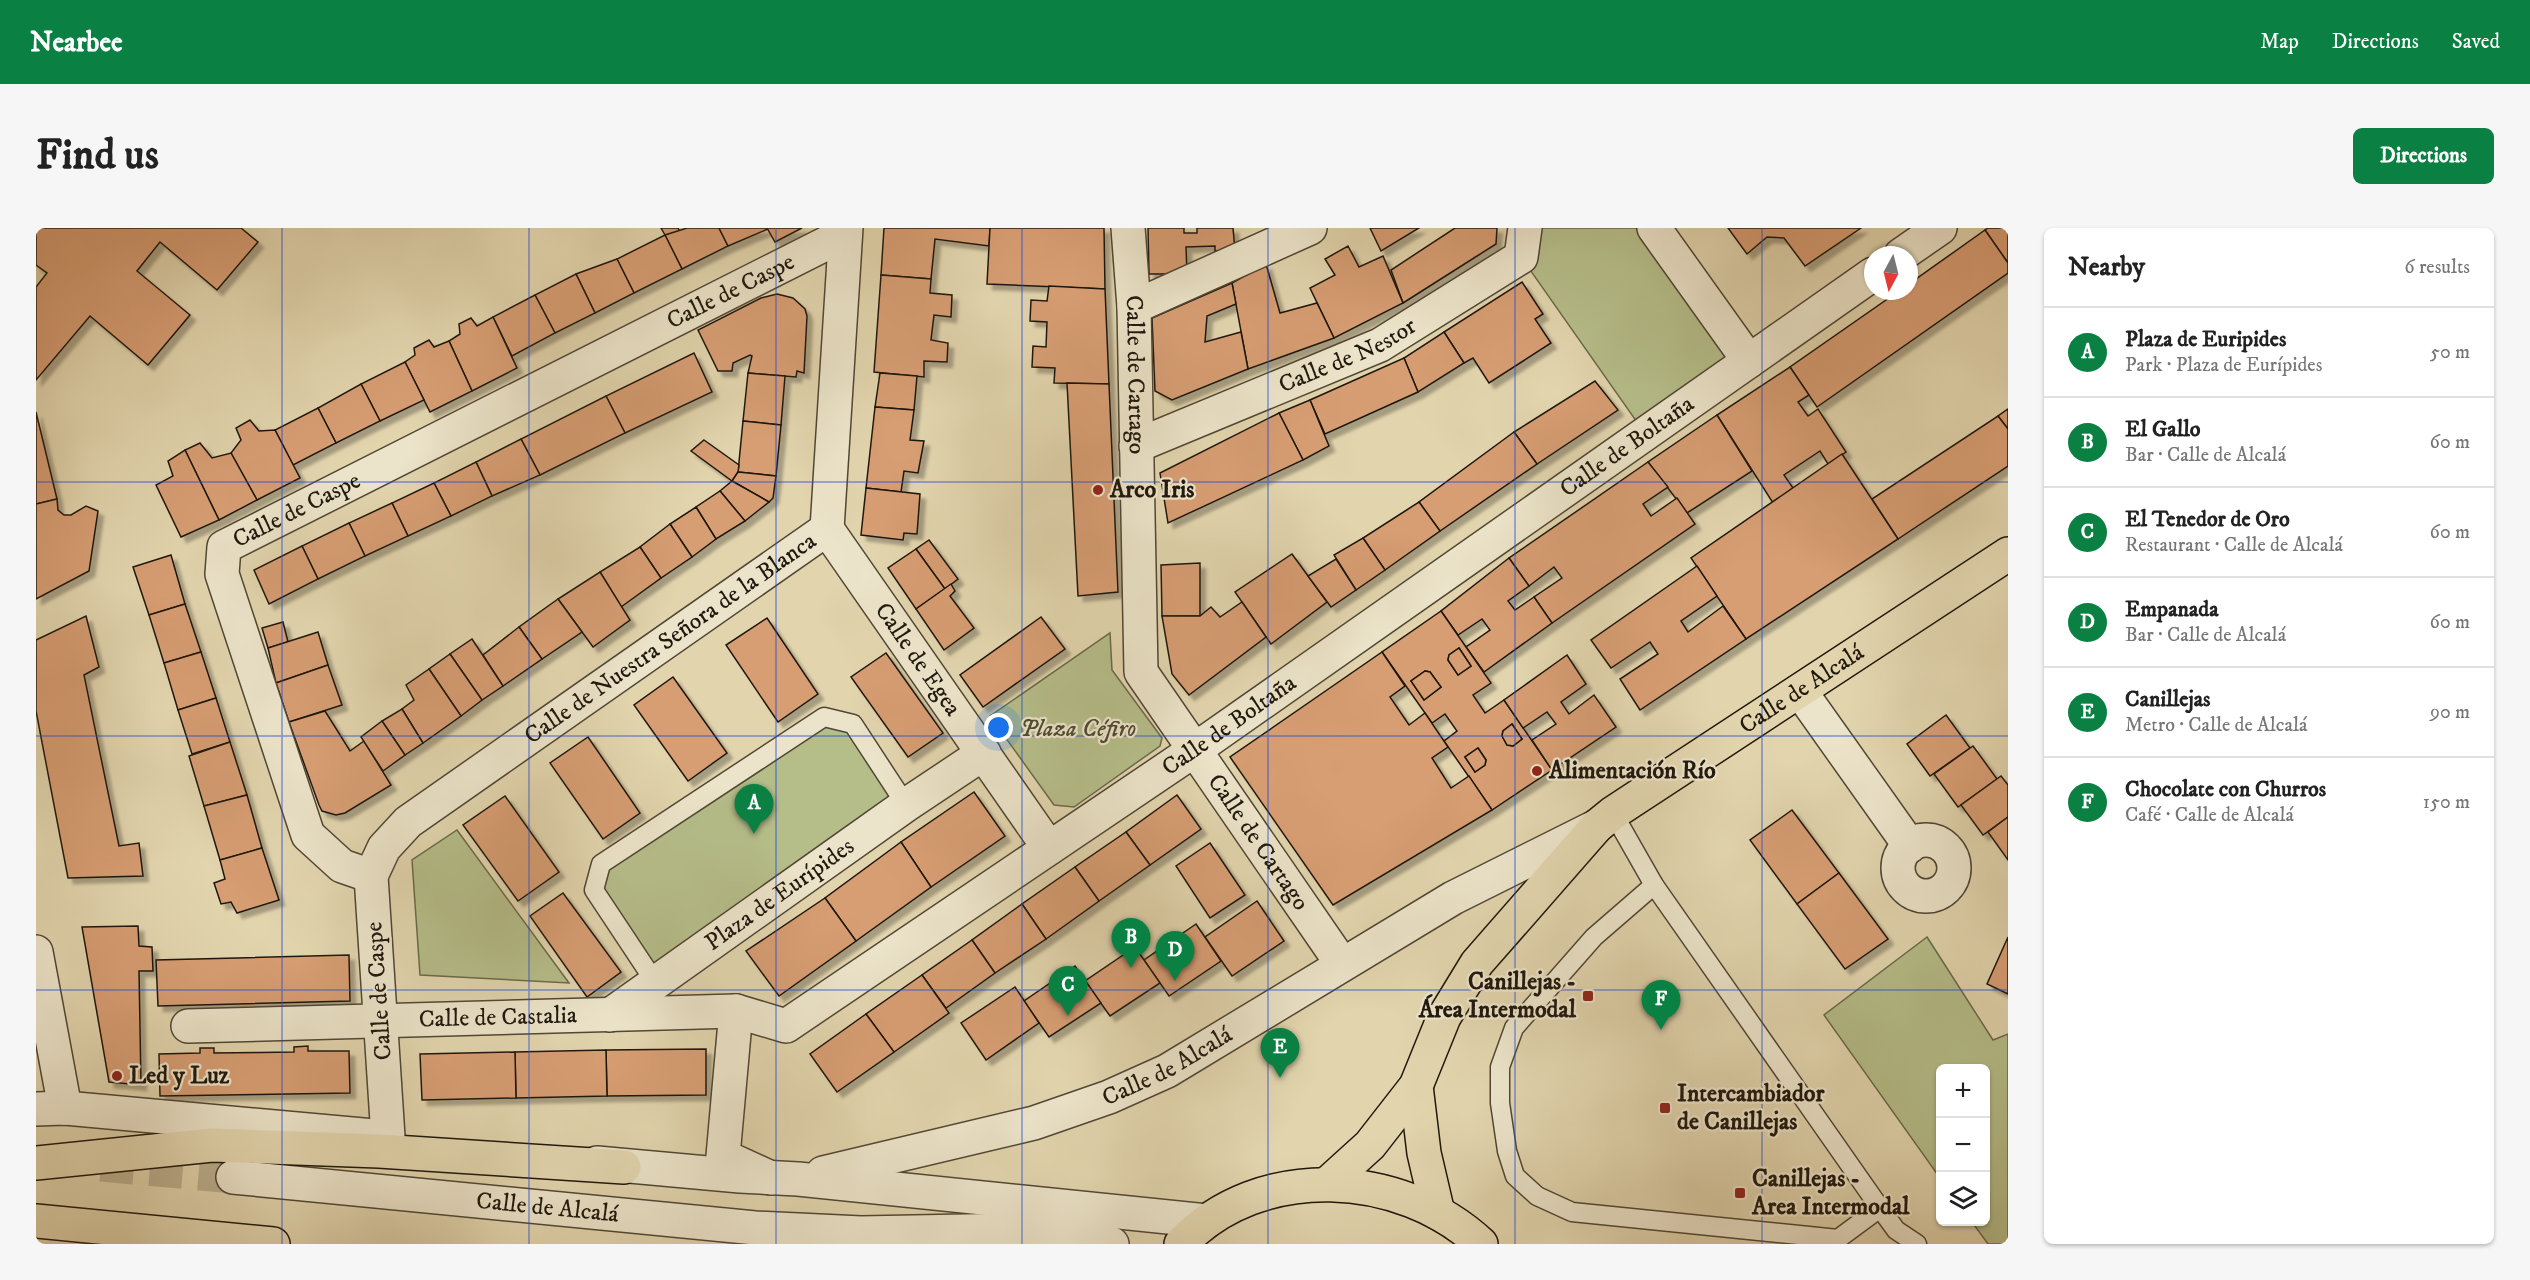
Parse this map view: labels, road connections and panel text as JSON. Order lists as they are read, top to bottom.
{
  "streets": {
    "main road": ["Calle de Alcalá"],
    "street": [
      "Calle de Caspe",
      "Calle de Nestor",
      "Calle de Cartago",
      "Calle de Boltaña",
      "Calle de Nuestra Señora de la Blanca",
      "Calle de Egea",
      "Plaza de Eurípides",
      "Calle de Castalia"
    ]
  },
  "crossings": [
    ["Calle de Caspe", "Calle de Nuestra Señora de la Blanca"],
    ["Calle de Caspe", "Calle de Alcalá"],
    ["Calle de Caspe", "Calle de Castalia"],
    ["Calle de Nestor", "Calle de Cartago"],
    ["Calle de Cartago", "Calle de Boltaña"],
    ["Calle de Cartago", "Calle de Alcalá"],
    ["Calle de Boltaña", "Calle de Egea"],
    ["Calle de Boltaña", "Calle de Castalia"],
    ["Calle de Nuestra Señora de la Blanca", "Calle de Egea"],
    ["Calle de Egea", "Plaza de Eurípides"],
    ["Plaza de Eurípides", "Calle de Castalia"]
  ],
  "parks": ["Plaza Céfiro"],
  "places": {
    "other": ["Arco Iris", "Alimentación Río", "Led y Luz"],
    "transit": ["Canillejas - Área Intermodal", "Intercambiador de Canillejas", "Canillejas - Area Intermodal"]
  },
  "north": "bottom",
  "page": {
    "header": "Nearbee",
    "nav": ["Map", "Directions", "Saved"],
    "buttons": "Directions",
    "title": "Find us",
    "heading": ["Nearby", "6 results"],
    "list": [
      {
        "mark": "A",
        "name": "Plaza de Euripides",
        "note": "Park · Plaza de Eurípides",
        "value": "50 m"
      },
      {
        "mark": "B",
        "name": "El Gallo",
        "note": "Bar · Calle de Alcalá",
        "value": "60 m"
      },
      {
        "mark": "C",
        "name": "El Tenedor de Oro",
        "note": "Restaurant · Calle de Alcalá",
        "value": "60 m"
      },
      {
        "mark": "D",
        "name": "Empanada",
        "note": "Bar · Calle de Alcalá",
        "value": "60 m"
      },
      {
        "mark": "E",
        "name": "Canillejas",
        "note": "Metro · Calle de Alcalá",
        "value": "90 m"
      },
      {
        "mark": "F",
        "name": "Chocolate con Churros",
        "note": "Café · Calle de Alcalá",
        "value": "150 m"
      }
    ],
    "pins": [
      "A",
      "B",
      "D",
      "C",
      "F",
      "E"
    ],
    "map_buttons": ["+", "−"]
  }
}
